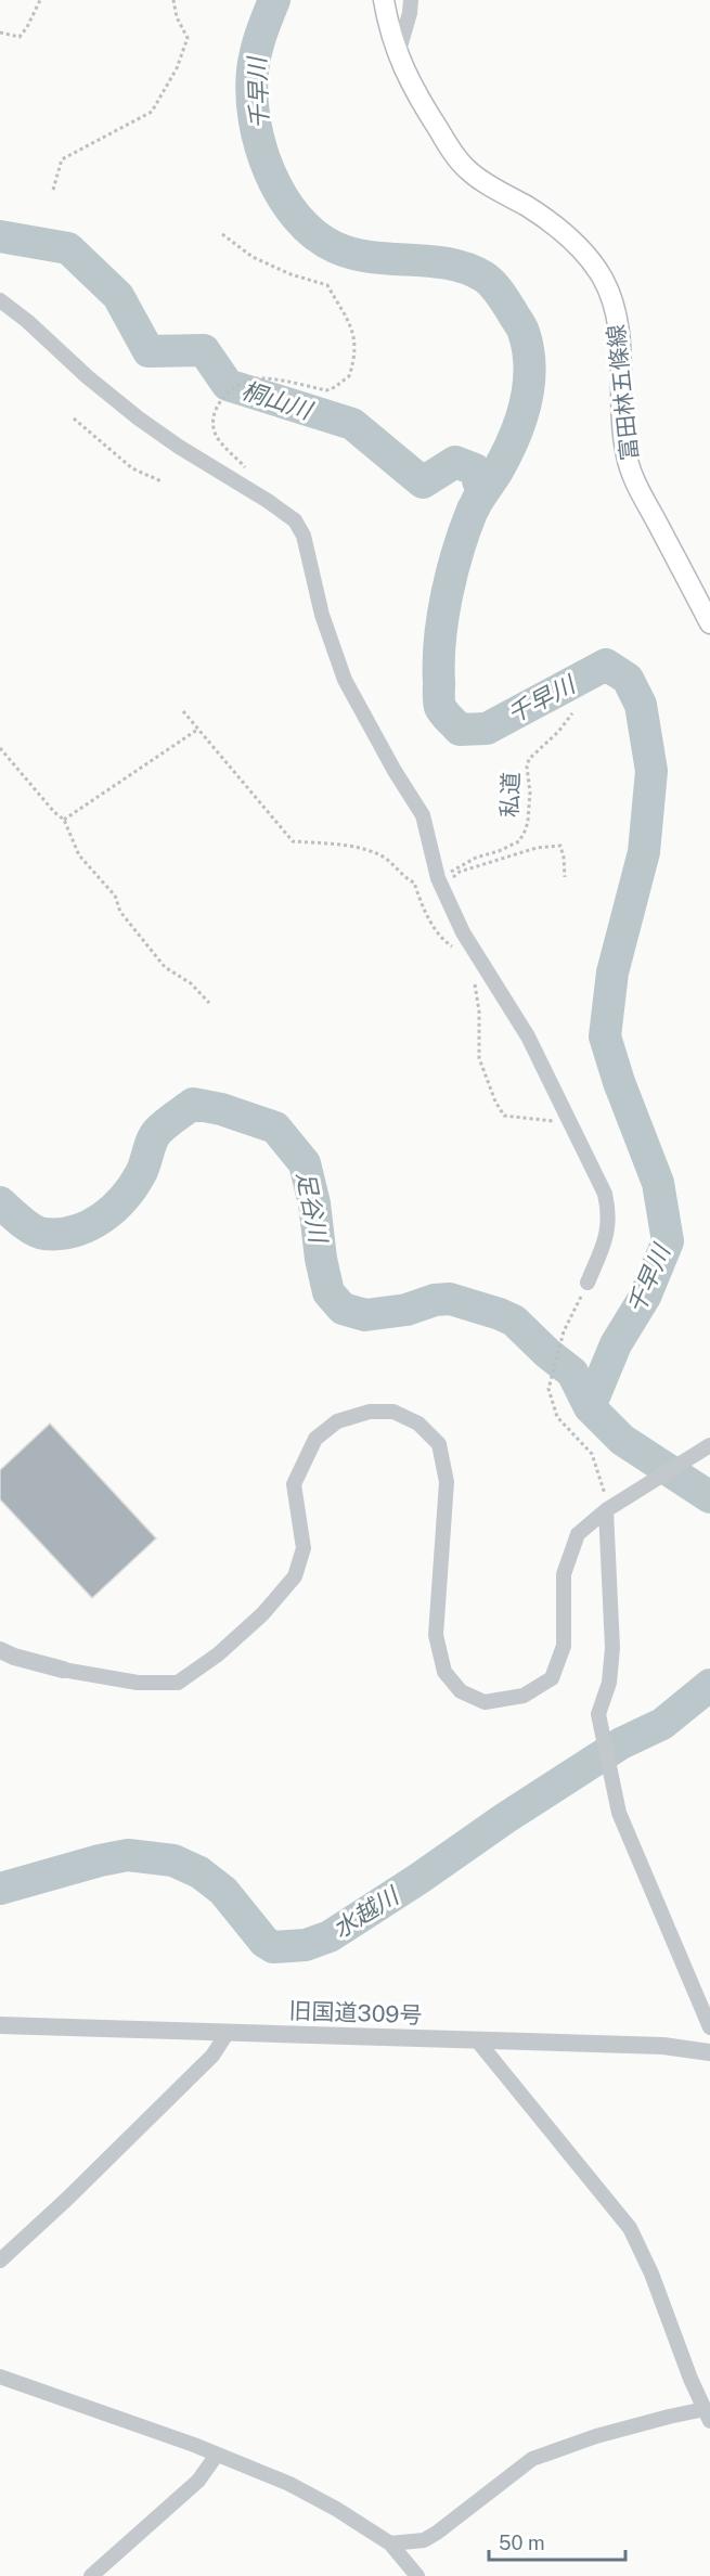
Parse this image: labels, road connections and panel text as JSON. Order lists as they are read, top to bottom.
{
  "streets": {
    "main road": ["富田林五條線"],
    "street": ["旧国道309号"],
    "path": ["私道"]
  },
  "water": [
    "千早川",
    "桐山川",
    "足谷川",
    "水越川"
  ],
  "scale_bar": "50 m"
}
